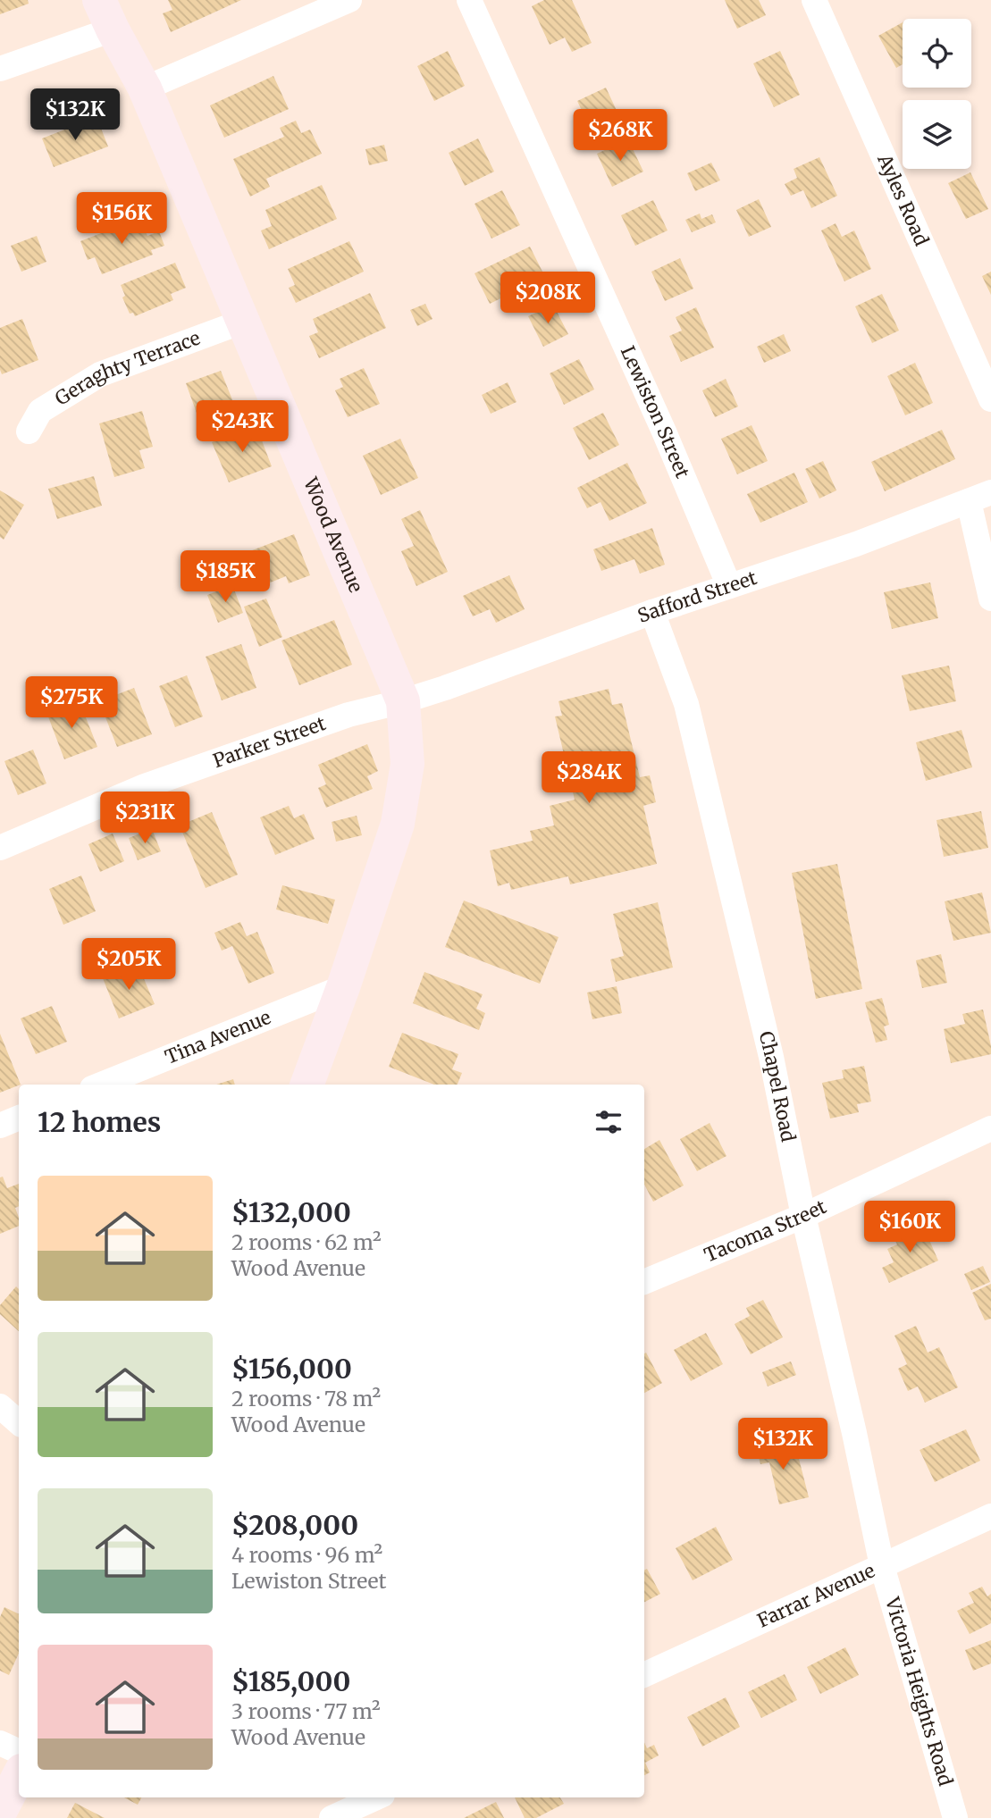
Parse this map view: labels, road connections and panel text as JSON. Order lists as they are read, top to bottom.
{
  "streets": {
    "main road": ["Wood Avenue"],
    "street": [
      "Ayles Road",
      "Geraghty Terrace",
      "Lewiston Street",
      "Safford Street",
      "Parker Street",
      "Tina Avenue",
      "Chapel Road",
      "Tacoma Street",
      "Farrar Avenue",
      "Victoria Heights Road"
    ]
  },
  "crossings": [
    ["Geraghty Terrace", "Wood Avenue"],
    ["Lewiston Street", "Safford Street"],
    ["Wood Avenue", "Safford Street"],
    ["Wood Avenue", "Parker Street"],
    ["Wood Avenue", "Tina Avenue"],
    ["Safford Street", "Parker Street"],
    ["Safford Street", "Chapel Road"],
    ["Chapel Road", "Tacoma Street"],
    ["Chapel Road", "Farrar Avenue"],
    ["Chapel Road", "Victoria Heights Road"],
    ["Farrar Avenue", "Victoria Heights Road"]
  ],
  "page": {
    "price": [
      "$132K",
      "$268K",
      "$156K",
      "$208K",
      "$243K",
      "$185K",
      "$275K",
      "$284K",
      "$231K",
      "$205K",
      "$160K",
      "$132K"
    ],
    "heading": "12 homes",
    "list": [
      {
        "name": "$132,000",
        "note": "2 rooms · 62 m² · Wood Avenue"
      },
      {
        "name": "$156,000",
        "note": "2 rooms · 78 m² · Wood Avenue"
      },
      {
        "name": "$208,000",
        "note": "4 rooms · 96 m² · Lewiston Street"
      },
      {
        "name": "$185,000",
        "note": "3 rooms · 77 m² · Wood Avenue"
      }
    ]
  }
}
